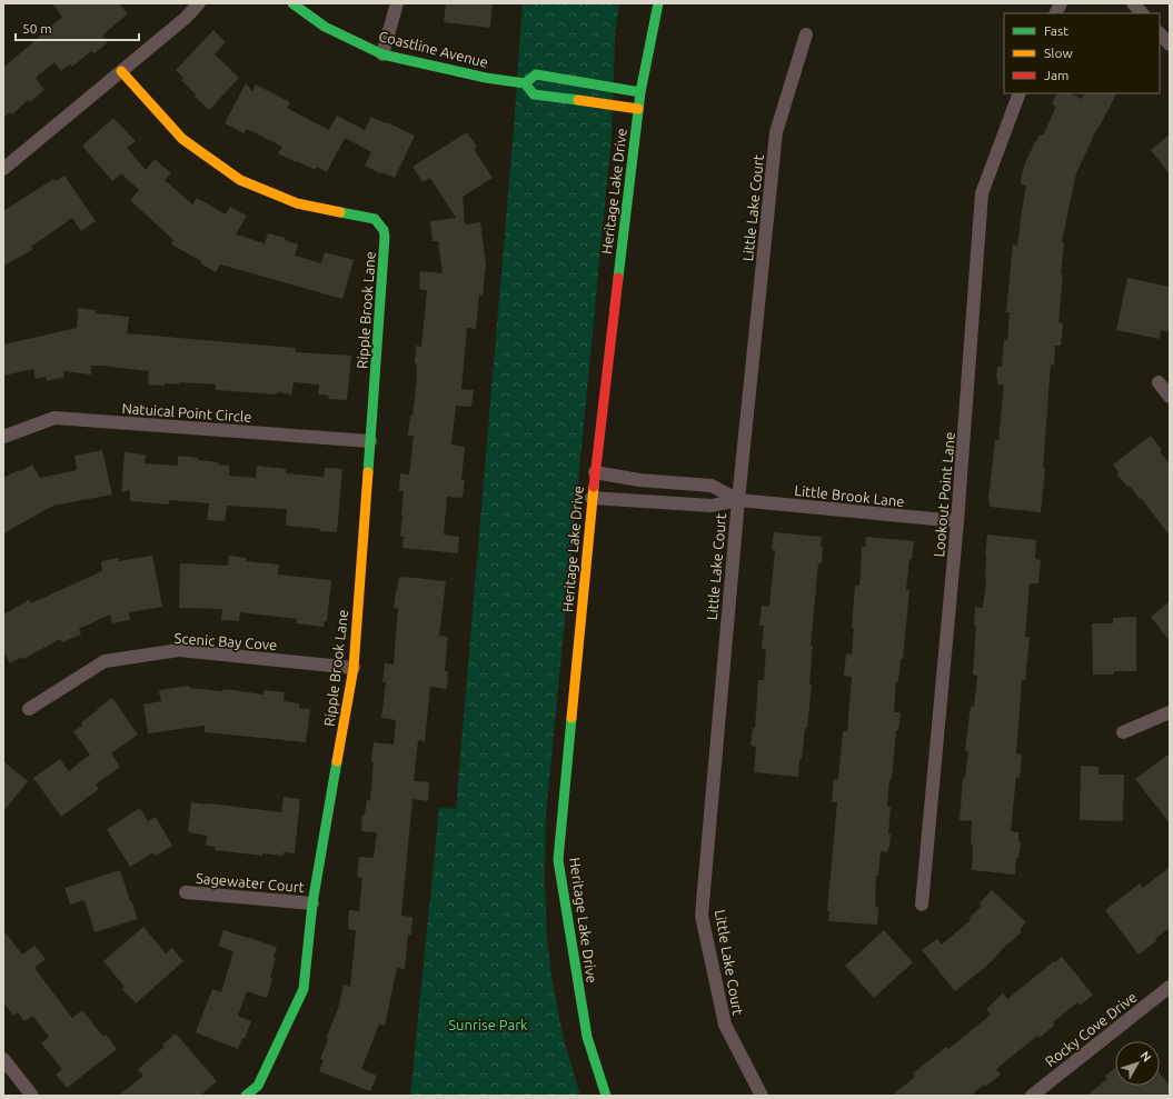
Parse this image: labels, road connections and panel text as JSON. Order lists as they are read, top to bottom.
{
  "streets": {
    "street": [
      "Coastline Avenue",
      "Heritage Lake Drive",
      "Little Lake Court",
      "Ripple Brook Lane",
      "Natuical Point Circle",
      "Lookout Point Lane",
      "Little Brook Lane",
      "Scenic Bay Cove",
      "Sagewater Court",
      "Rocky Cove Drive"
    ]
  },
  "crossings": [
    ["Coastline Avenue", "Heritage Lake Drive"],
    ["Heritage Lake Drive", "Little Brook Lane"],
    ["Little Lake Court", "Little Brook Lane"],
    ["Ripple Brook Lane", "Natuical Point Circle"],
    ["Ripple Brook Lane", "Scenic Bay Cove"],
    ["Ripple Brook Lane", "Sagewater Court"],
    ["Lookout Point Lane", "Little Brook Lane"]
  ],
  "parks": ["Sunrise Park"],
  "legend": ["Fast", "Slow", "Jam"],
  "scale_bar": "50 m",
  "north": "top right"
}
